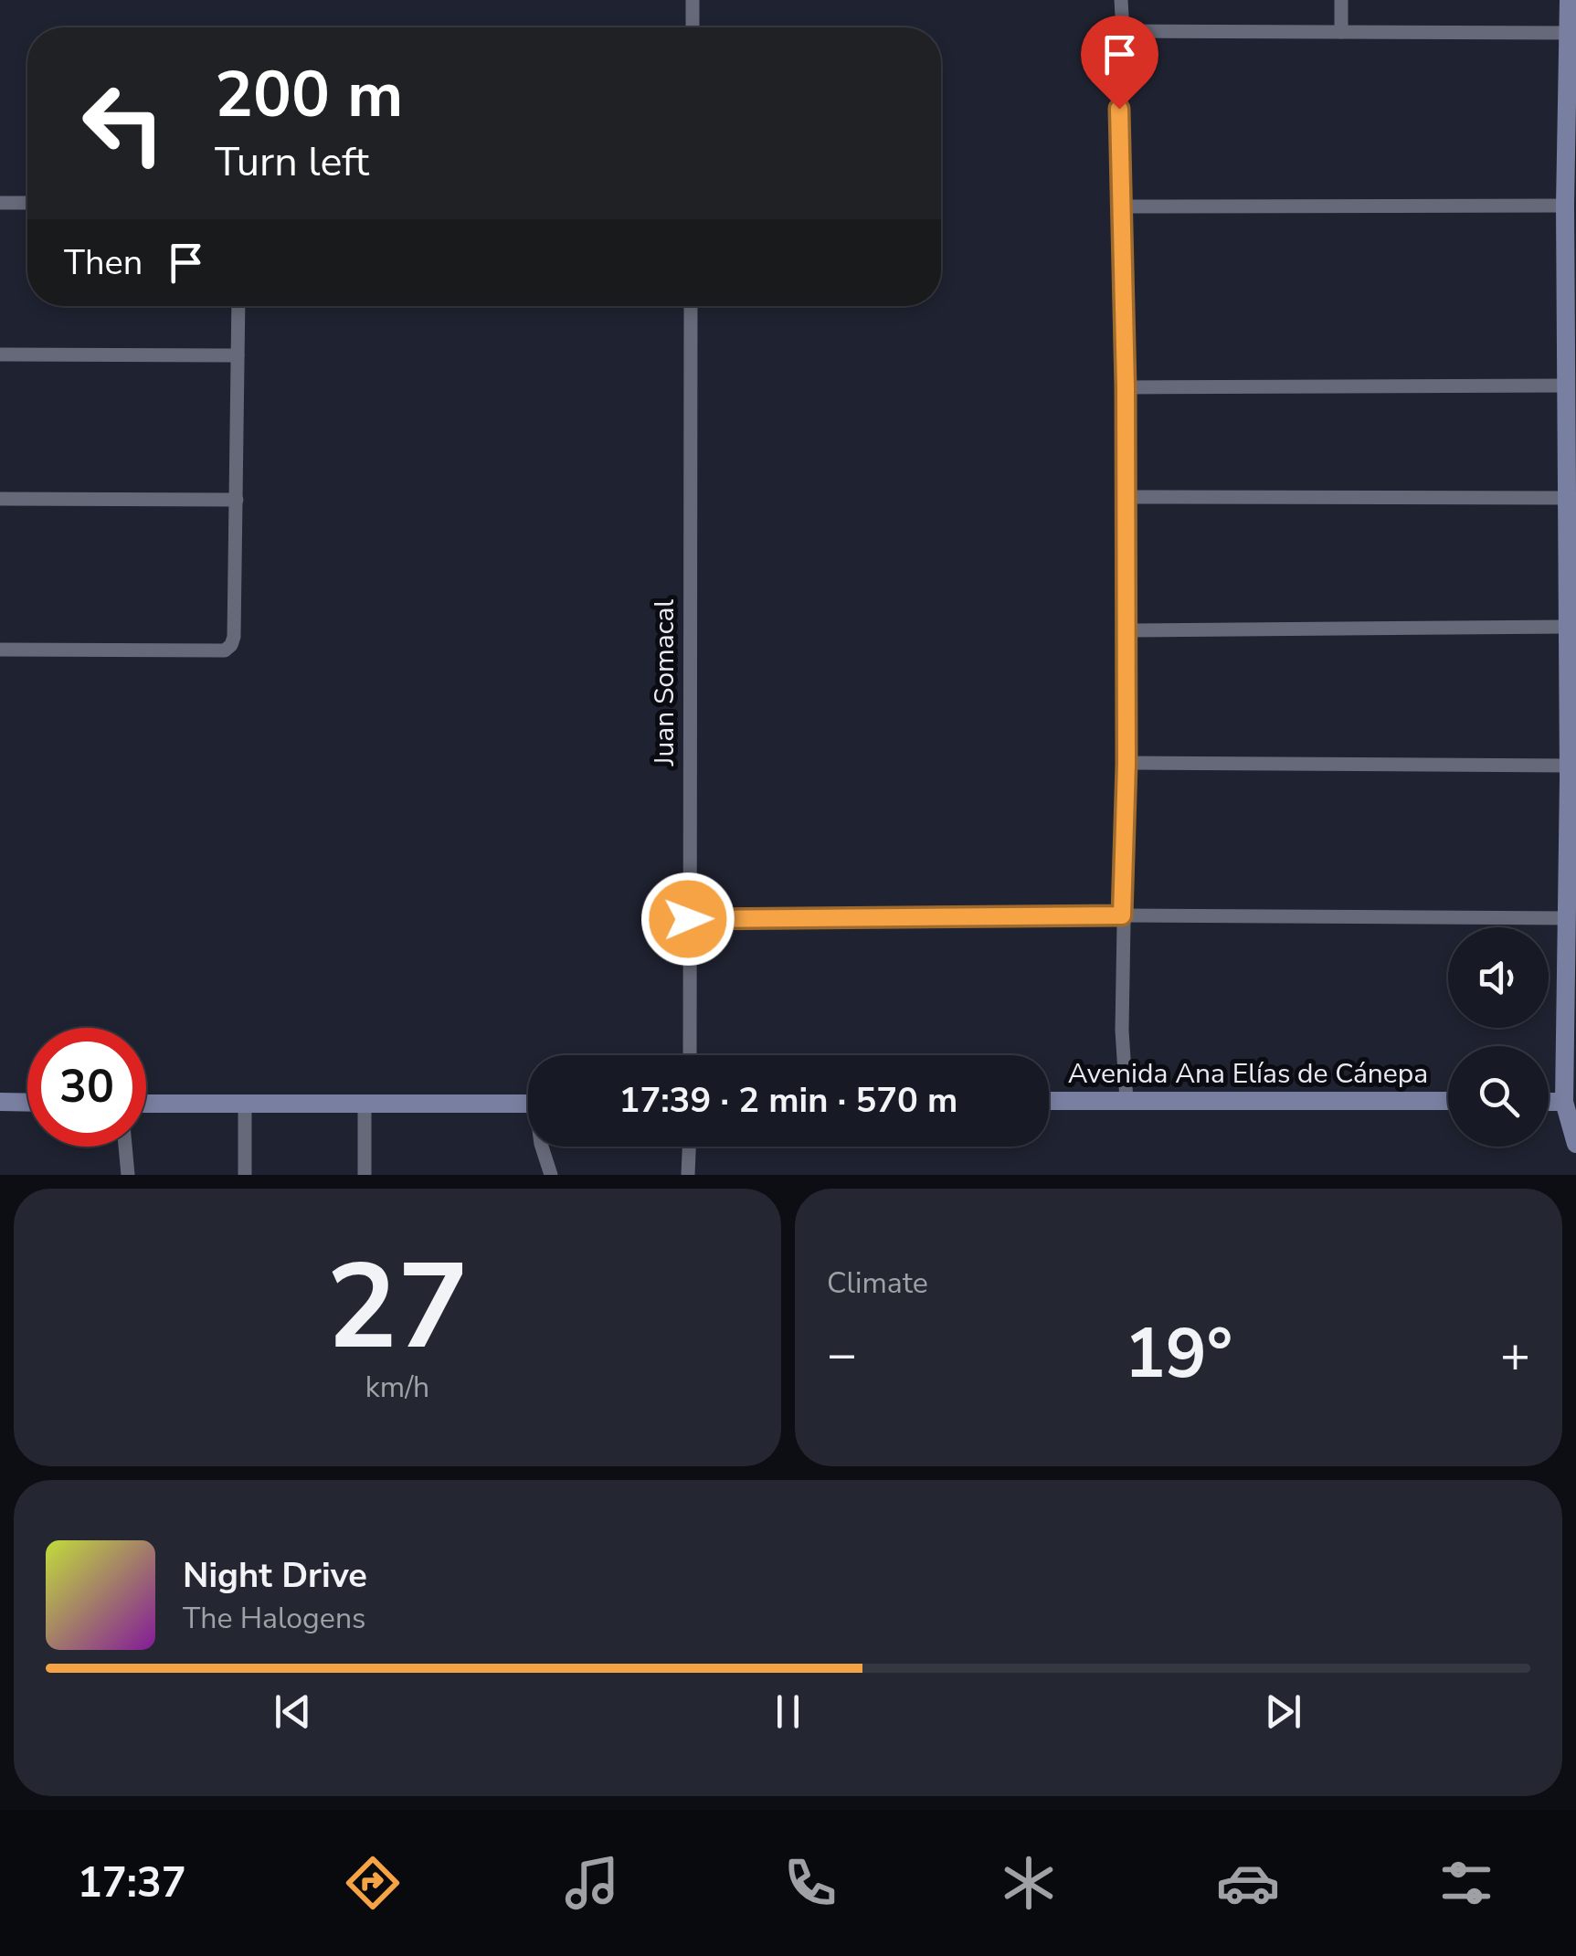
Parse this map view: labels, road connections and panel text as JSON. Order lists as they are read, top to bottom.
{
  "streets": {
    "main road": ["Avenida Ana Elías de Cánepa"],
    "street": ["Juan Somacal"]
  },
  "page": {
    "turn": ["200 m", "Turn left"],
    "then": "Then",
    "limit": "30",
    "trip": "17:39 · 2 min · 570 m",
    "tile": [
      ["27", "km/h"],
      "Climate"
    ],
    "heat": ["−", "19°", "+"],
    "song": ["Night Drive", "The Halogens"],
    "tabs": "17:37"
  }
}
